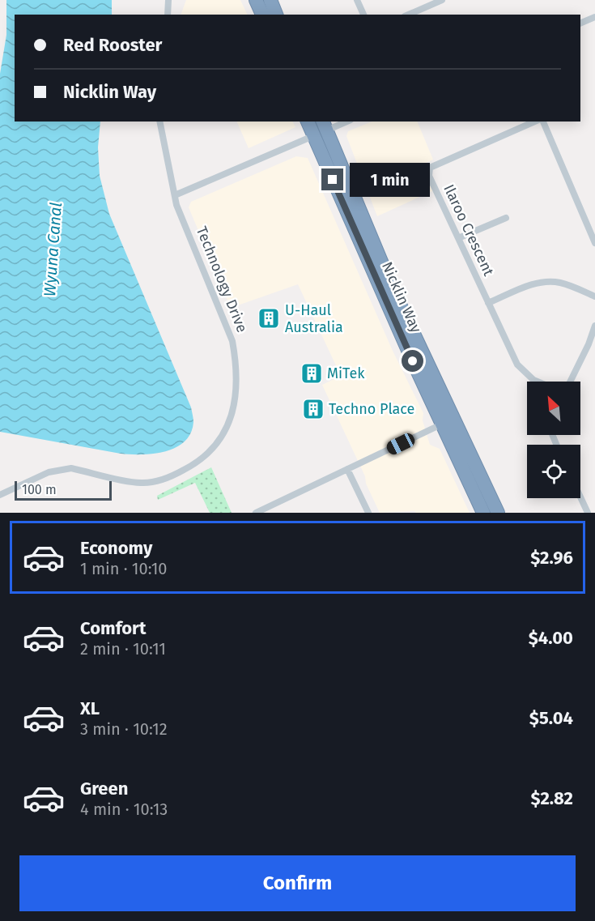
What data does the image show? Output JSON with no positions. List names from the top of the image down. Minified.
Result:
{"streets":{"highway":["Nicklin Way"],"street":["Ilaroo Crescent","Technology Drive"]},"water":["Wyuna Canal"],"places":{"building":["U-Haul Australia","MiTek","Techno Place"]},"scale_bar":"100 m","north":"top left","page":{"banner":["Red Rooster","Nicklin Way"],"bubble":"1 min","scale":"100 m","list":[{"name":"Economy","note":"1 min · 10:10","value":"$2.96"},{"name":"Comfort","note":"2 min · 10:11","value":"$4.00"},{"name":"XL","note":"3 min · 10:12","value":"$5.04"},{"name":"Green","note":"4 min · 10:13","value":"$2.82"}],"buttons":"Confirm"}}
